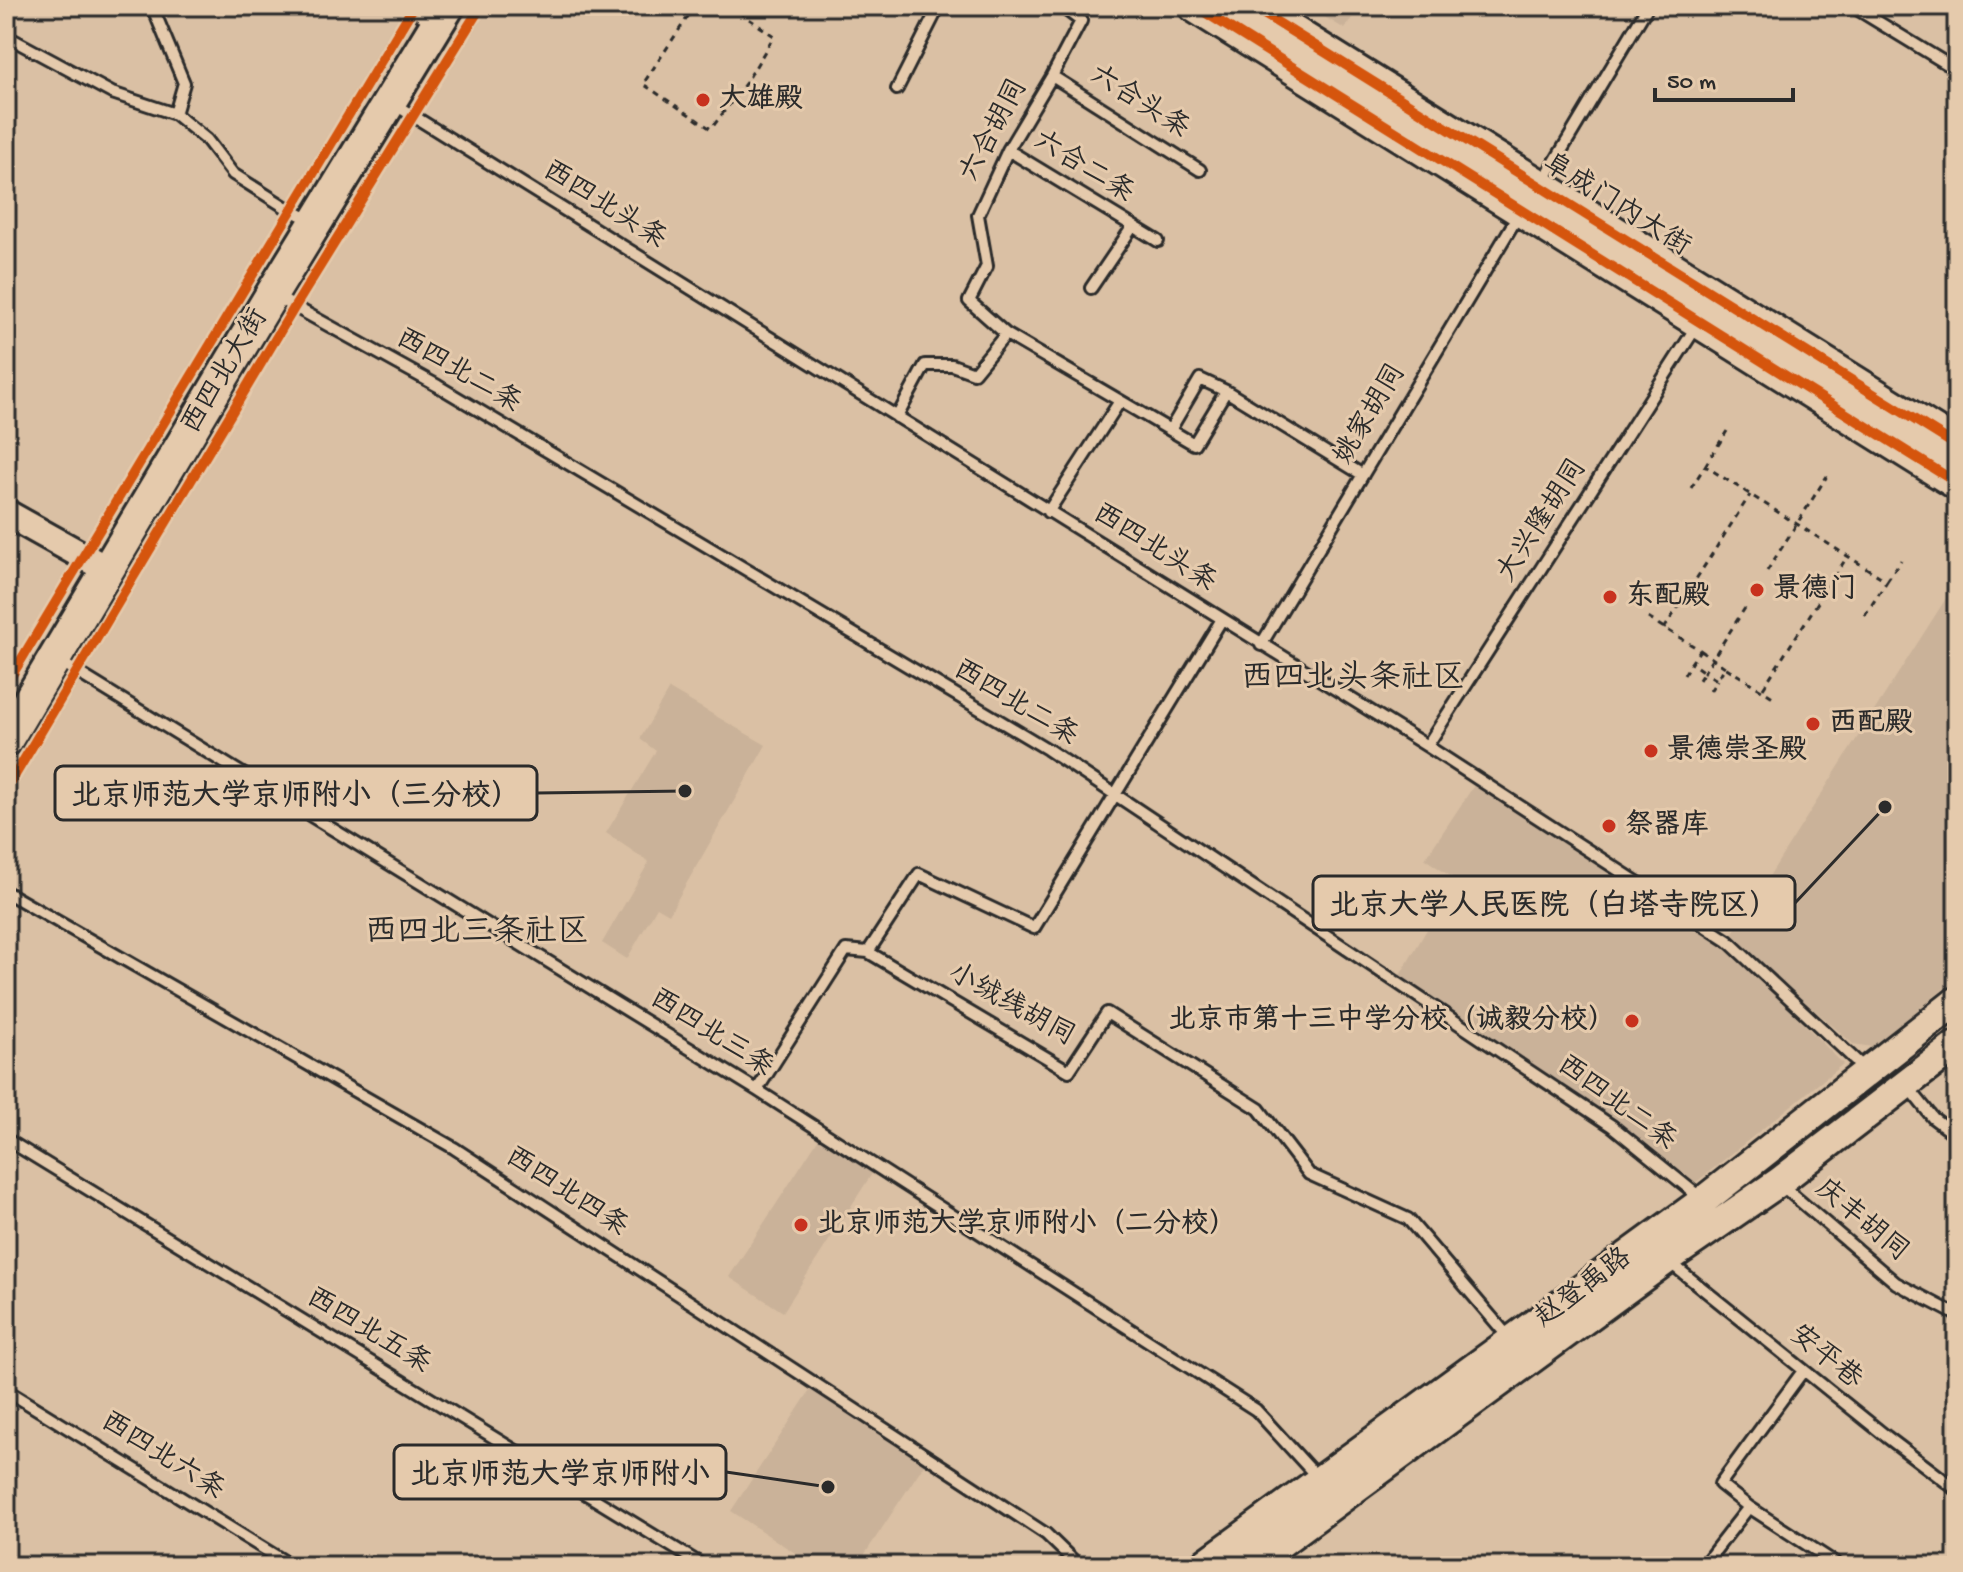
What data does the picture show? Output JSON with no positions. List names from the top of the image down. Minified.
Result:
{"streets":{"main road":["阜成门内大街","西四北大街","赵登禹路"],"lane":["六合头条","六合胡同","六合二条","西四北头条","西四北二条","姚家胡同","大兴隆胡同","小绒线胡同","西四北三条","西四北四条","庆丰胡同","西四北五条","安平巷","西四北六条"]},"crossings":[["六合头条","六合胡同"],["六合胡同","六合二条"],["西四北头条","西四北大街"],["西四北头条","姚家胡同"],["西四北头条","大兴隆胡同"],["西四北头条","赵登禹路"],["阜成门内大街","姚家胡同"],["阜成门内大街","大兴隆胡同"],["西四北大街","西四北二条"],["西四北大街","西四北三条"],["西四北二条","赵登禹路"],["小绒线胡同","赵登禹路"],["西四北三条","赵登禹路"],["庆丰胡同","赵登禹路"],["赵登禹路","安平巷"]],"districts":["西四北头条社区","西四北三条社区"],"places":["大雄殿","景德门","东配殿","西配殿","景德崇圣殿","北京师范大学京师附小（三分校）","北京大学人民医院（白塔寺院区）","祭器库","北京市第十三中学分校（诚毅分校）","北京师范大学京师附小（二分校）","北京师范大学京师附小"],"scale_bar":"50 m"}
